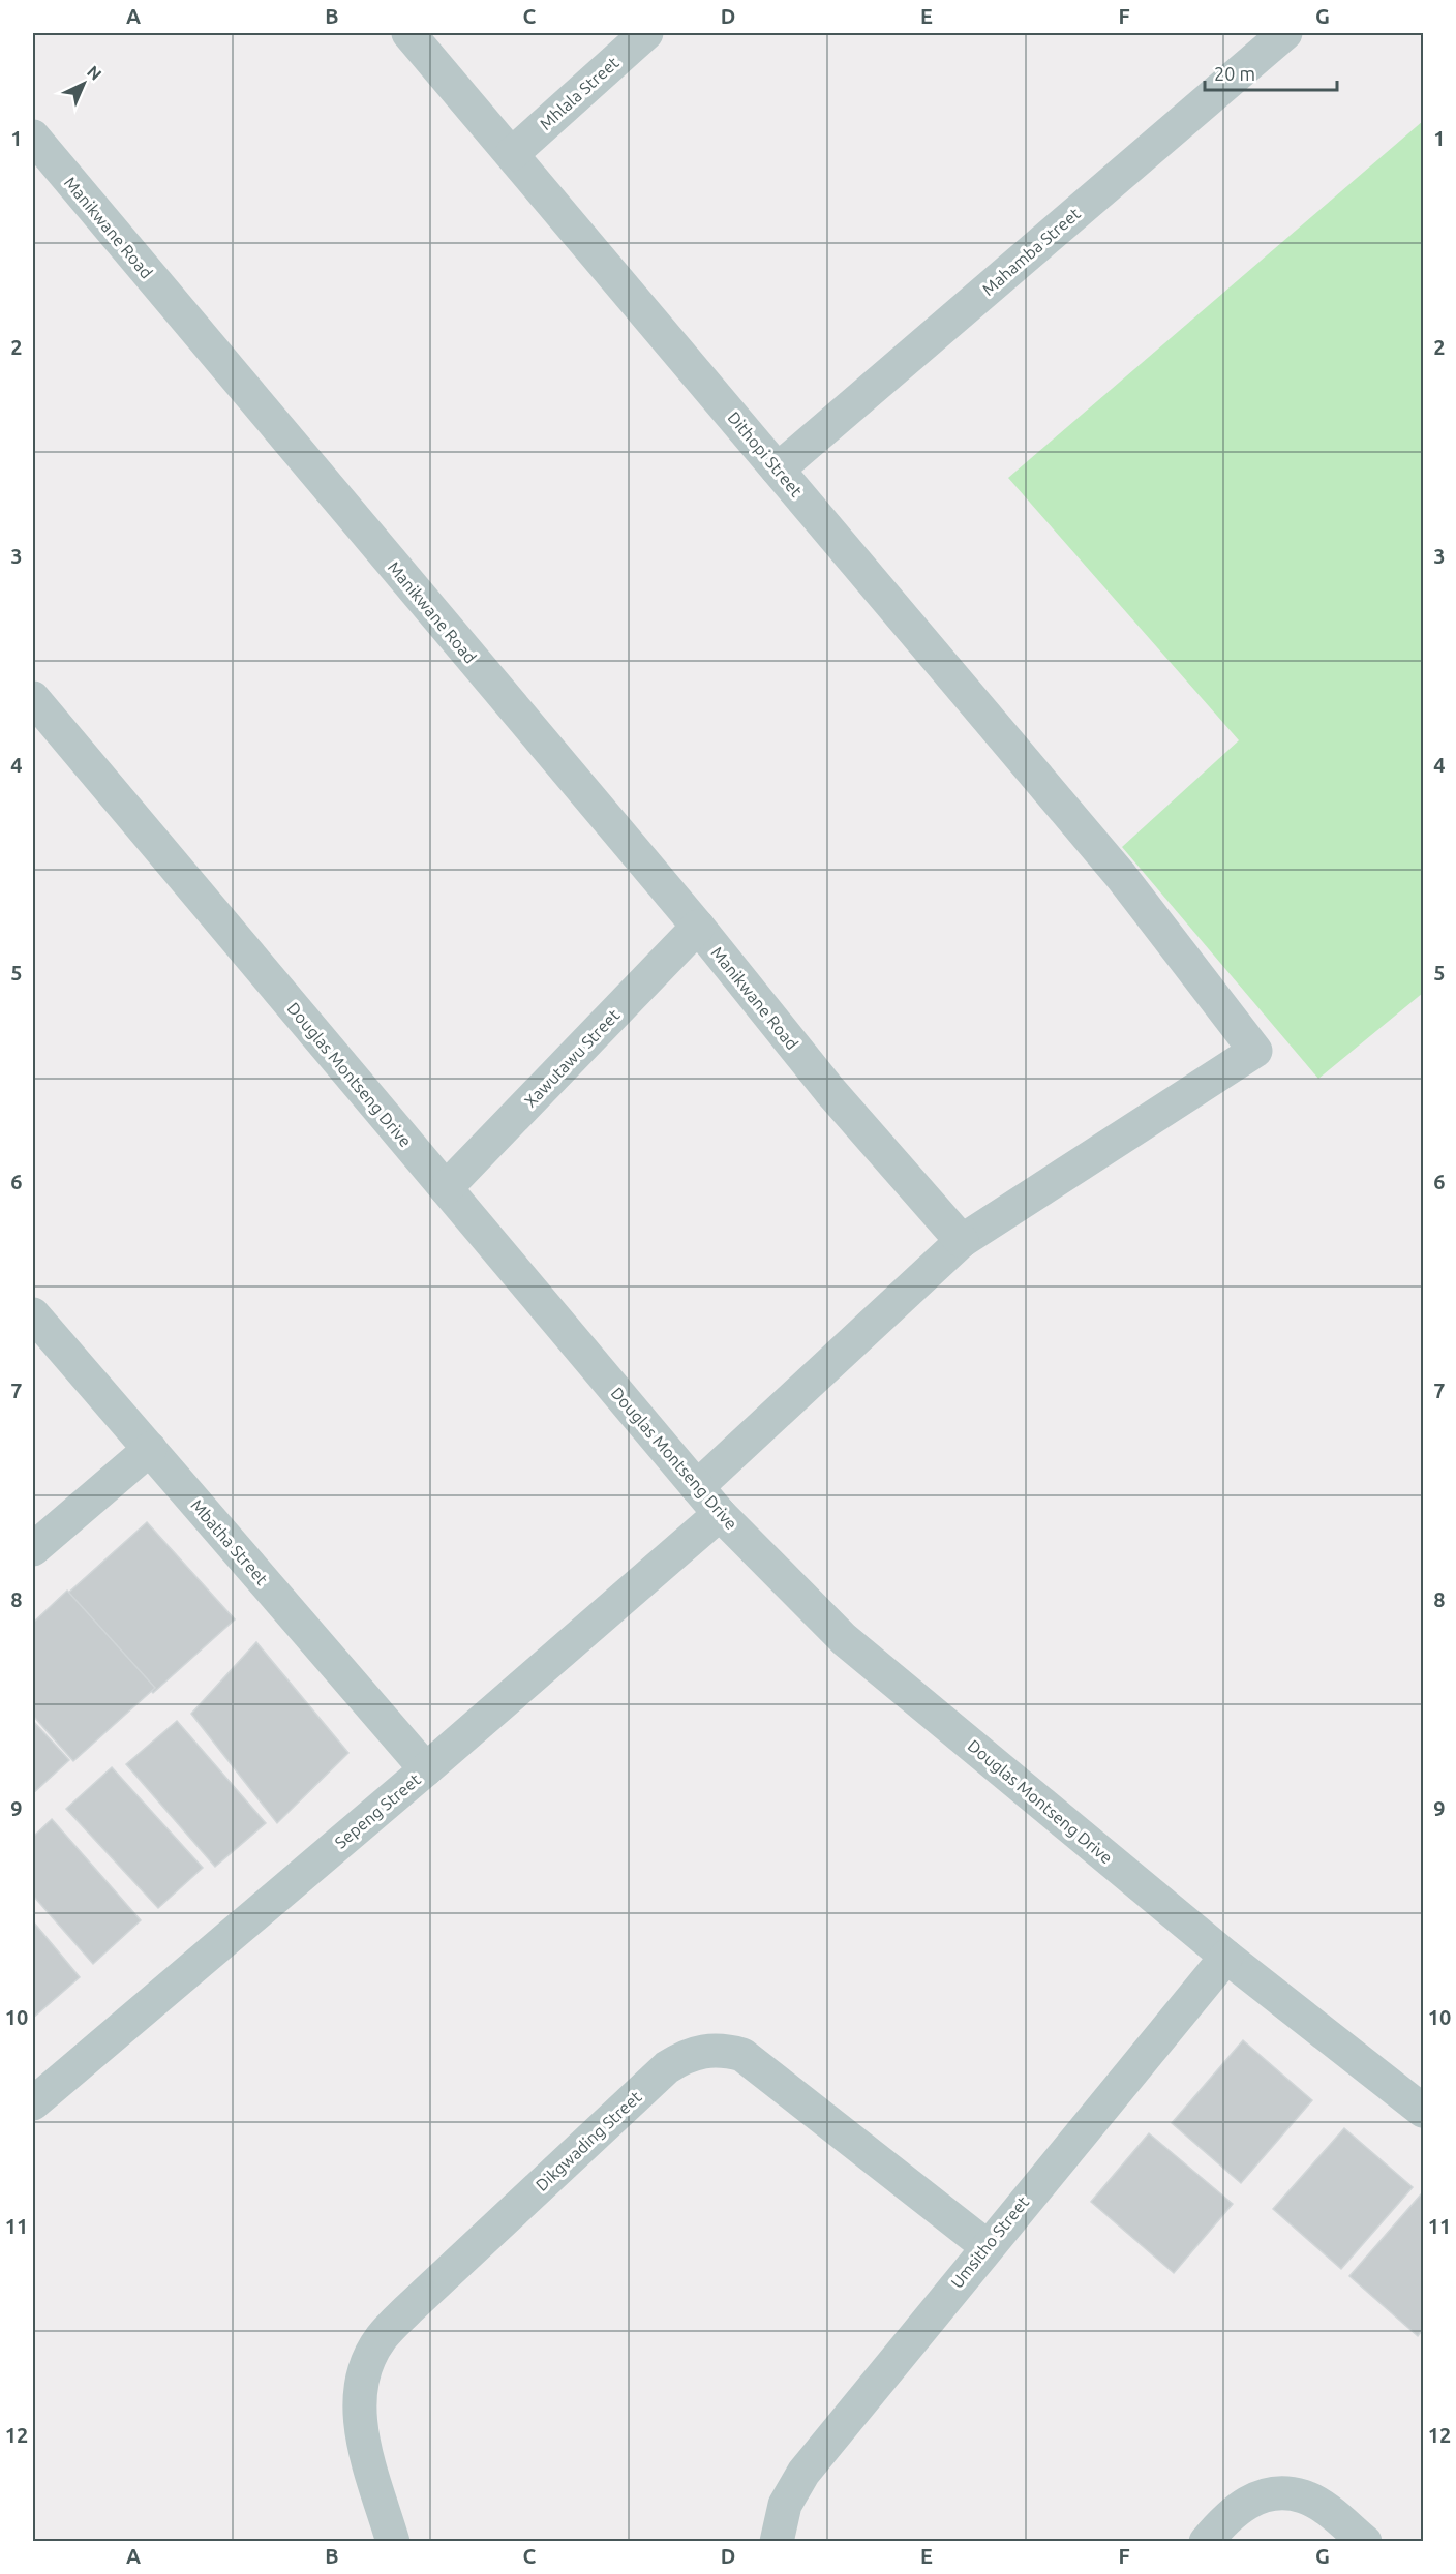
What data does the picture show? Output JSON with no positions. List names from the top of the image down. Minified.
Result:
{"streets":{"street":["Mhlala Street","Manikwane Road","Mahamba Street","Dithopi Street","Xawutawu Street","Douglas Montseng Drive","Mbatha Street","Sepeng Street","Dikgwading Street","Umsitho Street"]},"crossings":[["Mhlala Street","Dithopi Street"],["Manikwane Road","Dithopi Street"],["Manikwane Road","Xawutawu Street"],["Mahamba Street","Dithopi Street"],["Xawutawu Street","Douglas Montseng Drive"],["Douglas Montseng Drive","Sepeng Street"],["Douglas Montseng Drive","Umsitho Street"],["Mbatha Street","Sepeng Street"],["Dikgwading Street","Umsitho Street"]],"scale_bar":"20 m","north":"top right","grid":{"columns":["A","B","C","D","E","F","G"],"rows":["1","2","3","4","5","6","7","8","9","10","11","12"]}}
